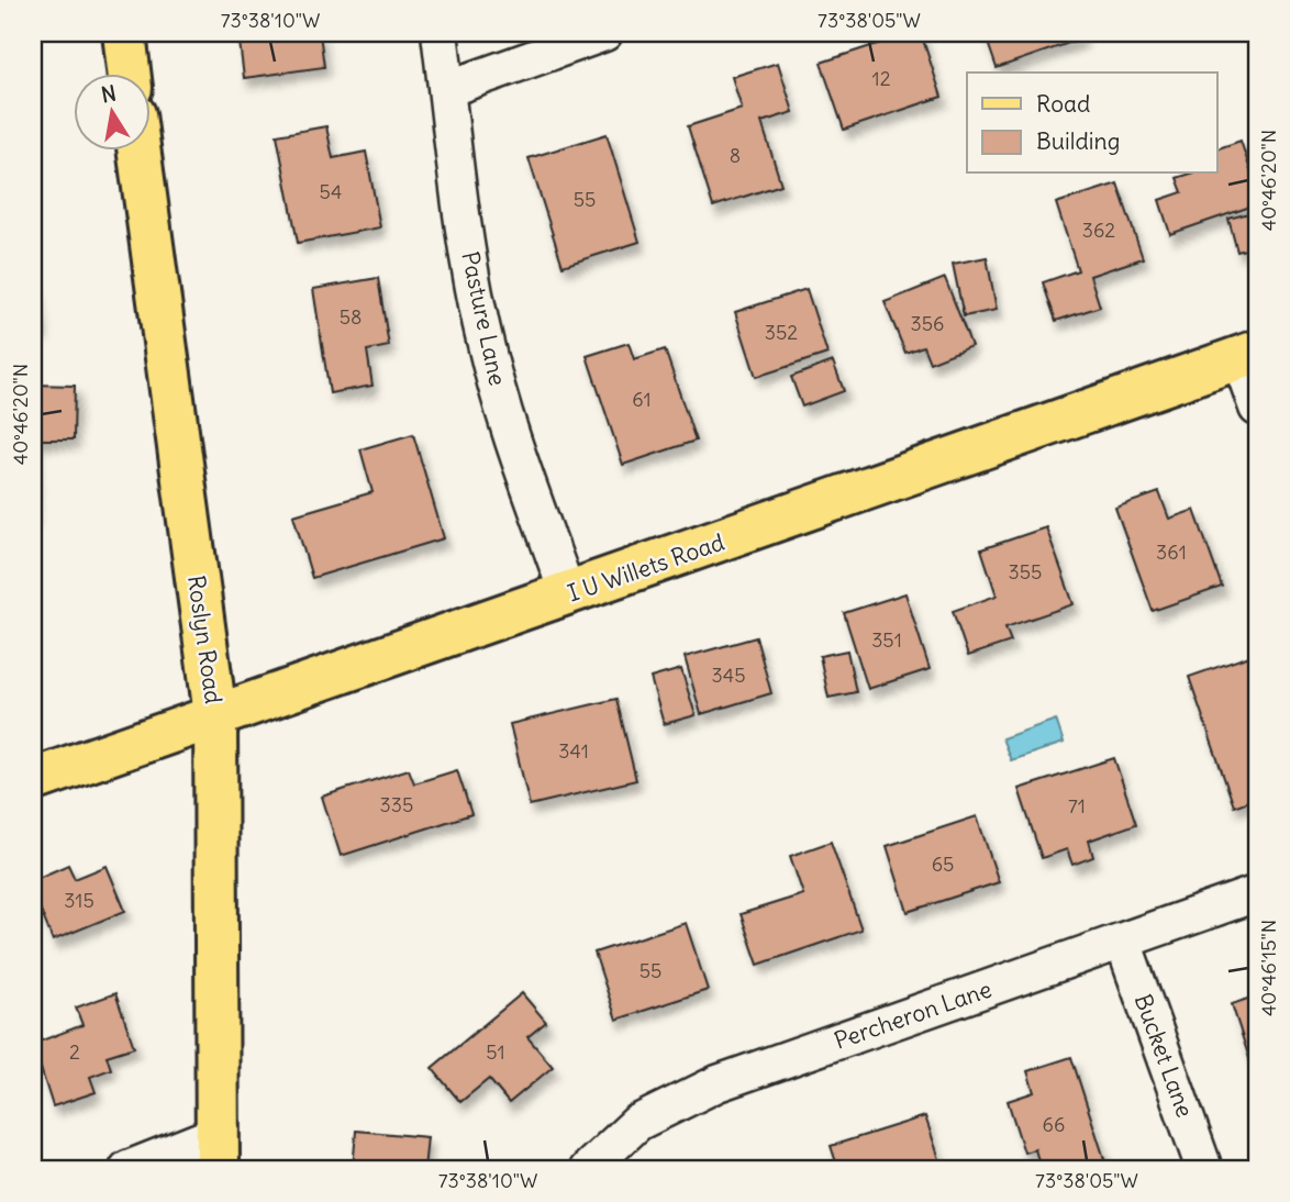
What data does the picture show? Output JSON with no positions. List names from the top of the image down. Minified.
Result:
{"streets":{"main road":["I U Willets Road","Roslyn Road"],"street":["Pasture Lane","Percheron Lane","Bucket Lane"]},"crossings":[["Pasture Lane","I U Willets Road"],["I U Willets Road","Roslyn Road"],["Percheron Lane","Bucket Lane"]],"house_numbers":["12","8","54","55","362","58","356","352","61","361","355","351","345","341","335","71","65","315","55","2","51","66"],"legend":["Road","Building"],"north":"top","coordinates":["73°38'10\"W","73°38'05\"W","40°46'20\"N","40°46'15\"N"]}
